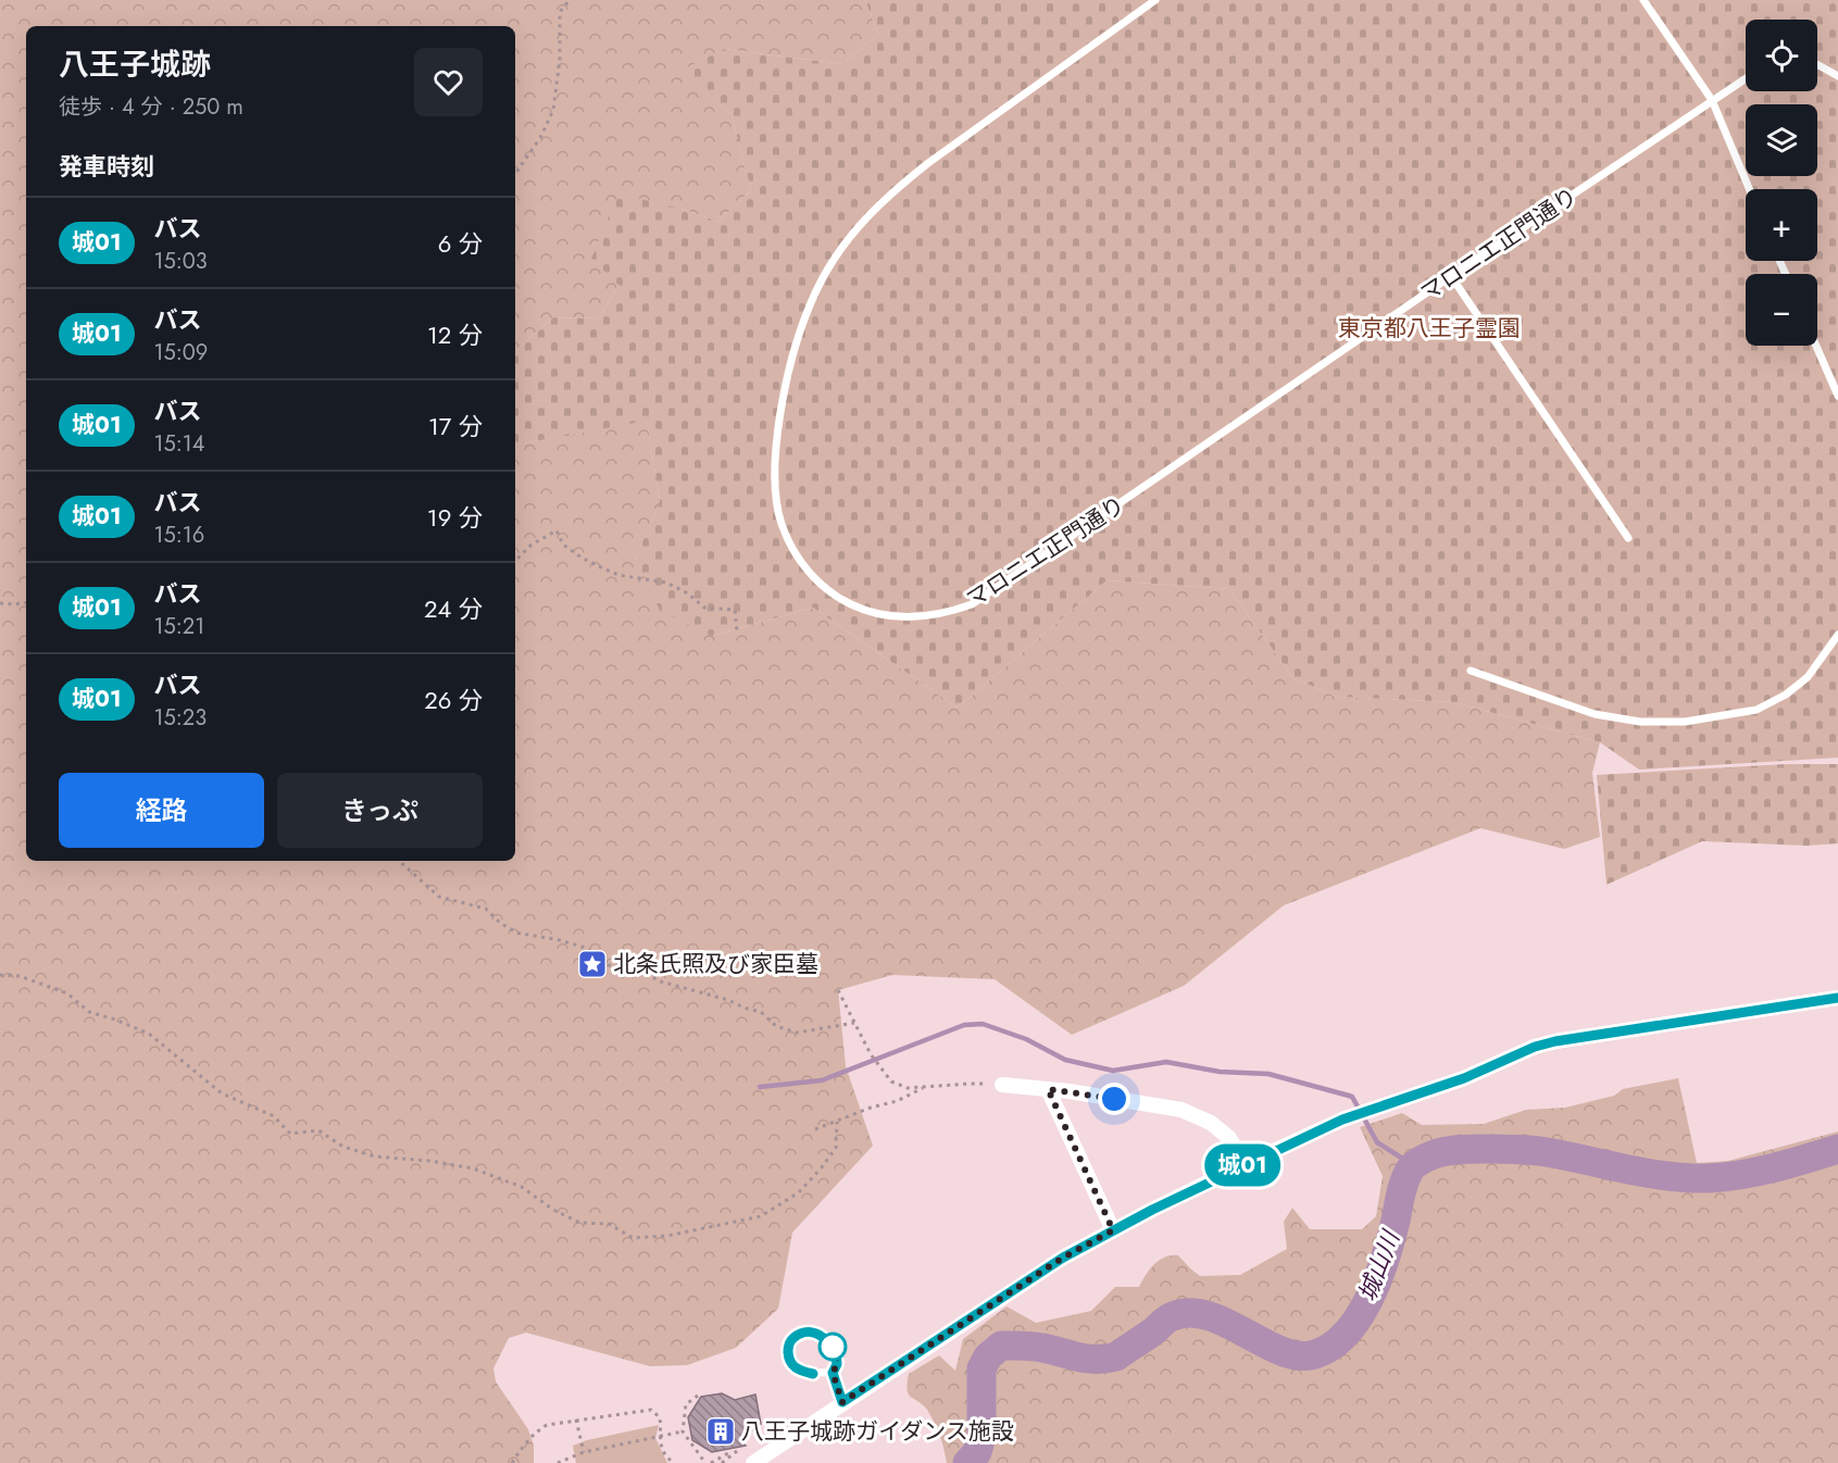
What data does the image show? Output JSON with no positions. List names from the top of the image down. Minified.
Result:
{"streets":{"lane":["マロニエ正門通り"]},"water":["城山川"],"parks":["東京都八王子霊園"],"places":{"place":["北条氏照及び家臣墓"],"building":["八王子城跡ガイダンス施設"]},"lines":["bus line 城01"],"page":{"on_map":"城01","map_buttons":["+","−"],"heading":[["八王子城跡","徒歩 · 4 分 · 250 m"],"発車時刻"],"list":[{"mark":"城01","name":"バス","note":"15:03","value":"6 分"},{"mark":"城01","name":"バス","note":"15:09","value":"12 分"},{"mark":"城01","name":"バス","note":"15:14","value":"17 分"},{"mark":"城01","name":"バス","note":"15:16","value":"19 分"},{"mark":"城01","name":"バス","note":"15:21","value":"24 分"},{"mark":"城01","name":"バス","note":"15:23","value":"26 分"}],"buttons":["経路","きっぷ"]}}
